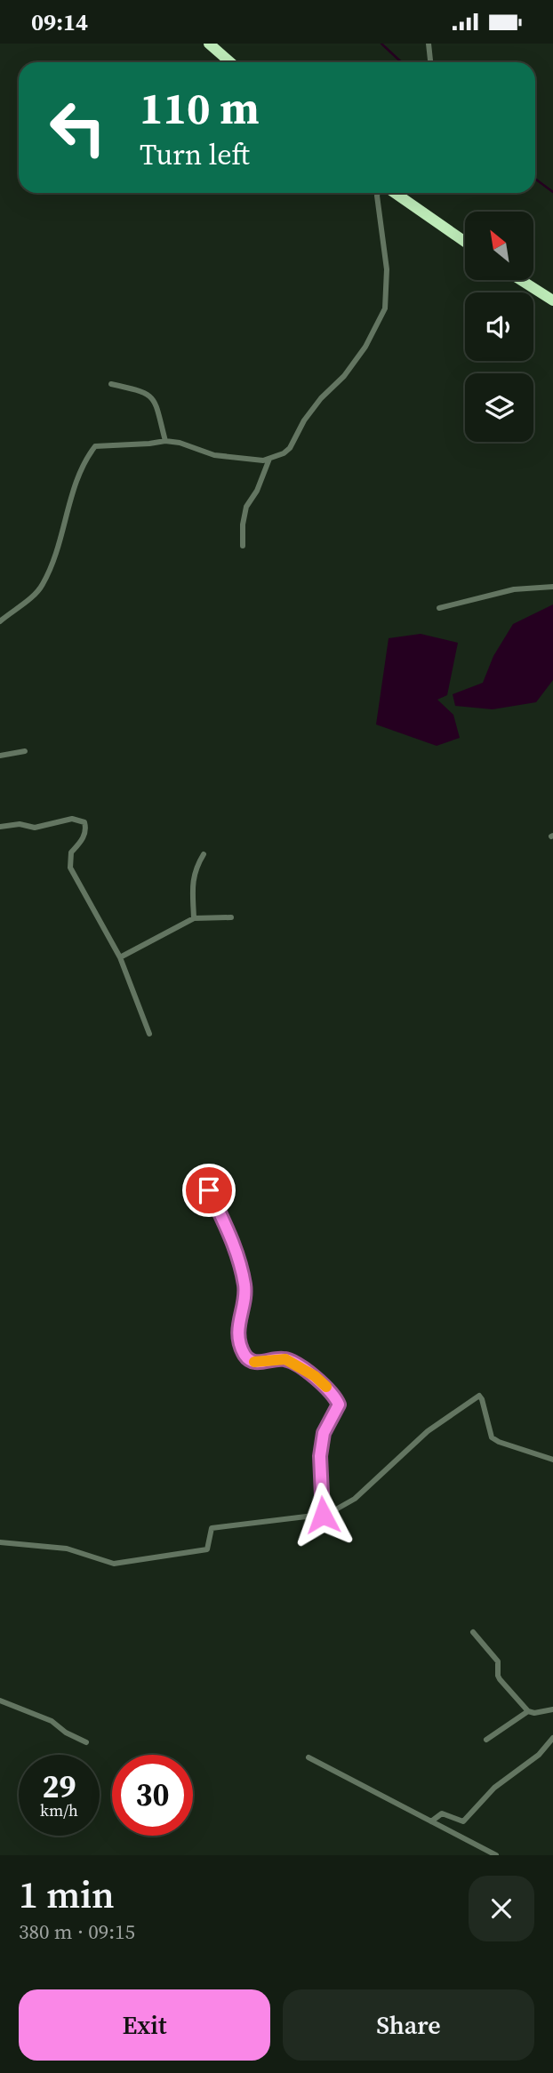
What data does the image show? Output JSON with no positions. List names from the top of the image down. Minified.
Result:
{"north":"top left","page":{"status":"09:14","turn":["110 m","Turn left"],"speed":"29 km/h","limit":"30","heading":["1 min","380 m · 09:15"],"buttons":["Exit","Share"]}}
